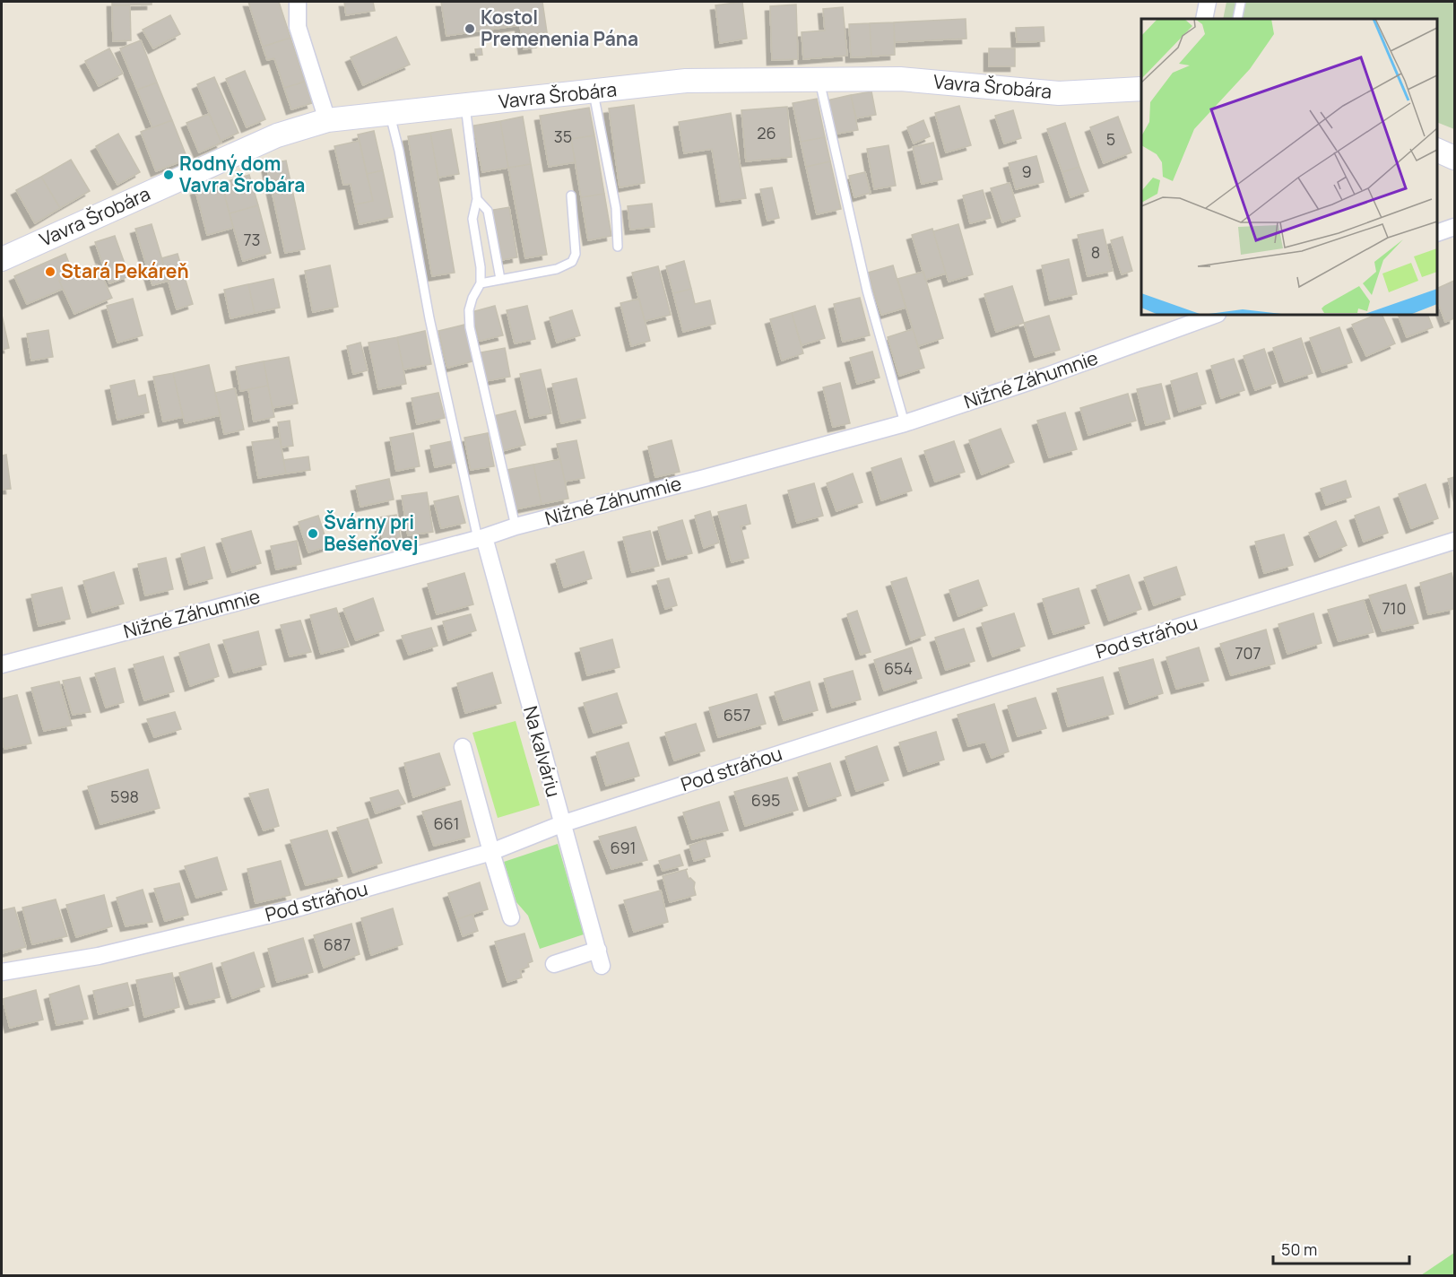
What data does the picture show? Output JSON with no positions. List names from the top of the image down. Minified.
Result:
{"streets":{"street":["Vavra Šrobára","Nižné Záhumnie","Pod stráňou","Na kalváriu"]},"crossings":[["Nižné Záhumnie","Na kalváriu"],["Pod stráňou","Na kalváriu"]],"places":["Kostol Premenenia Pána","Rodný dom Vavra Šrobára","Stará Pekáreň","Švárny pri Bešeňovej"],"house_numbers":["26","35","5","9","73","8","710","707","654","657","598","695","661","691","687"],"scale_bar":"50 m"}
